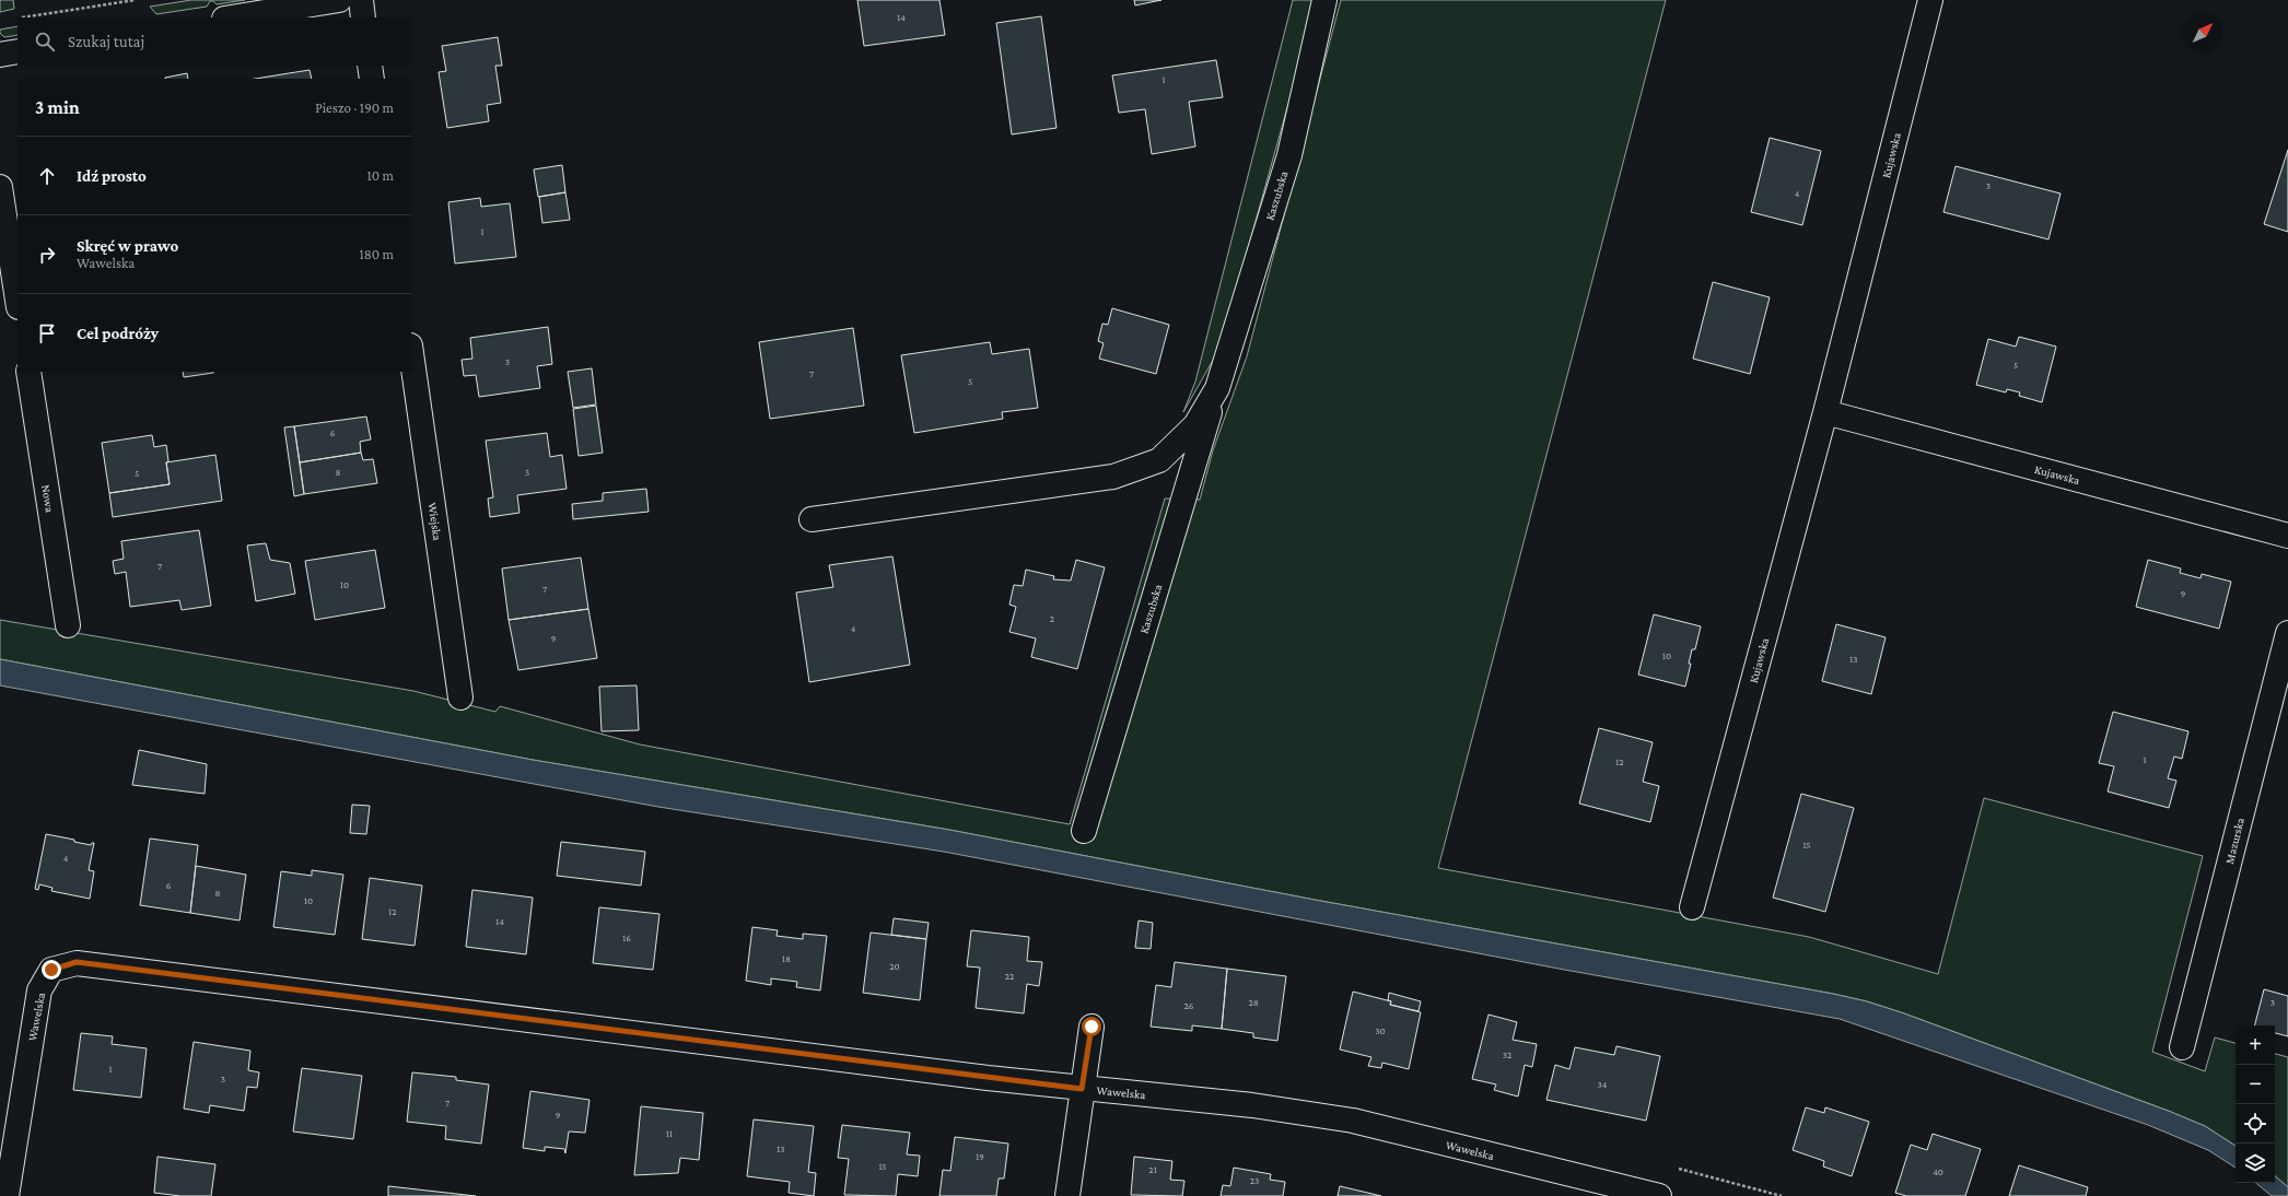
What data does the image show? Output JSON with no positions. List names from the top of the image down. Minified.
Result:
{"streets":{"street":["Kujawska","Kaszubska","Nowa","Wiejska","Mazurska","Wawelska"]},"house_numbers":["14","1","3","4","1","3","5","7","5","6","8","5","5","7","10","7","9","2","4","9","10","13","1","12","15","4","6","8","10","12","14","16","18","20","22","28","3","26","30","32","1","3","34","7","9","11","13","19","15","21","40","23"],"north":"top right","page":{"search":"Szukaj tutaj","heading":["3 min","Pieszo · 190 m"],"list":[["Idź prosto","10 m"],["Skręć w prawo","Wawelska","180 m"],"Cel podróży"],"map_buttons":["+","−"]}}
